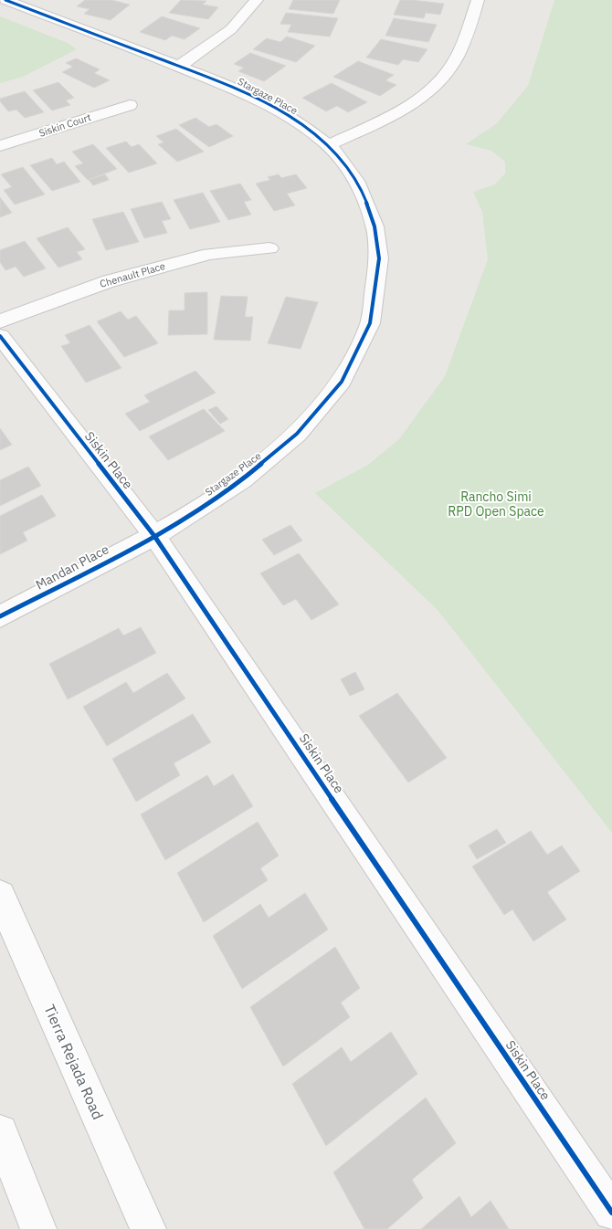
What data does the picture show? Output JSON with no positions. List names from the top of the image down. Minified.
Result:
{"streets":{"street":["Stargaze Place","Siskin Court","Chenault Place","Siskin Place","Mandan Place","Tierra Rejada Road"]},"crossings":[["Stargaze Place","Siskin Place"],["Stargaze Place","Mandan Place"],["Siskin Place","Mandan Place"]],"parks":["Rancho Simi RPD Open Space"]}
